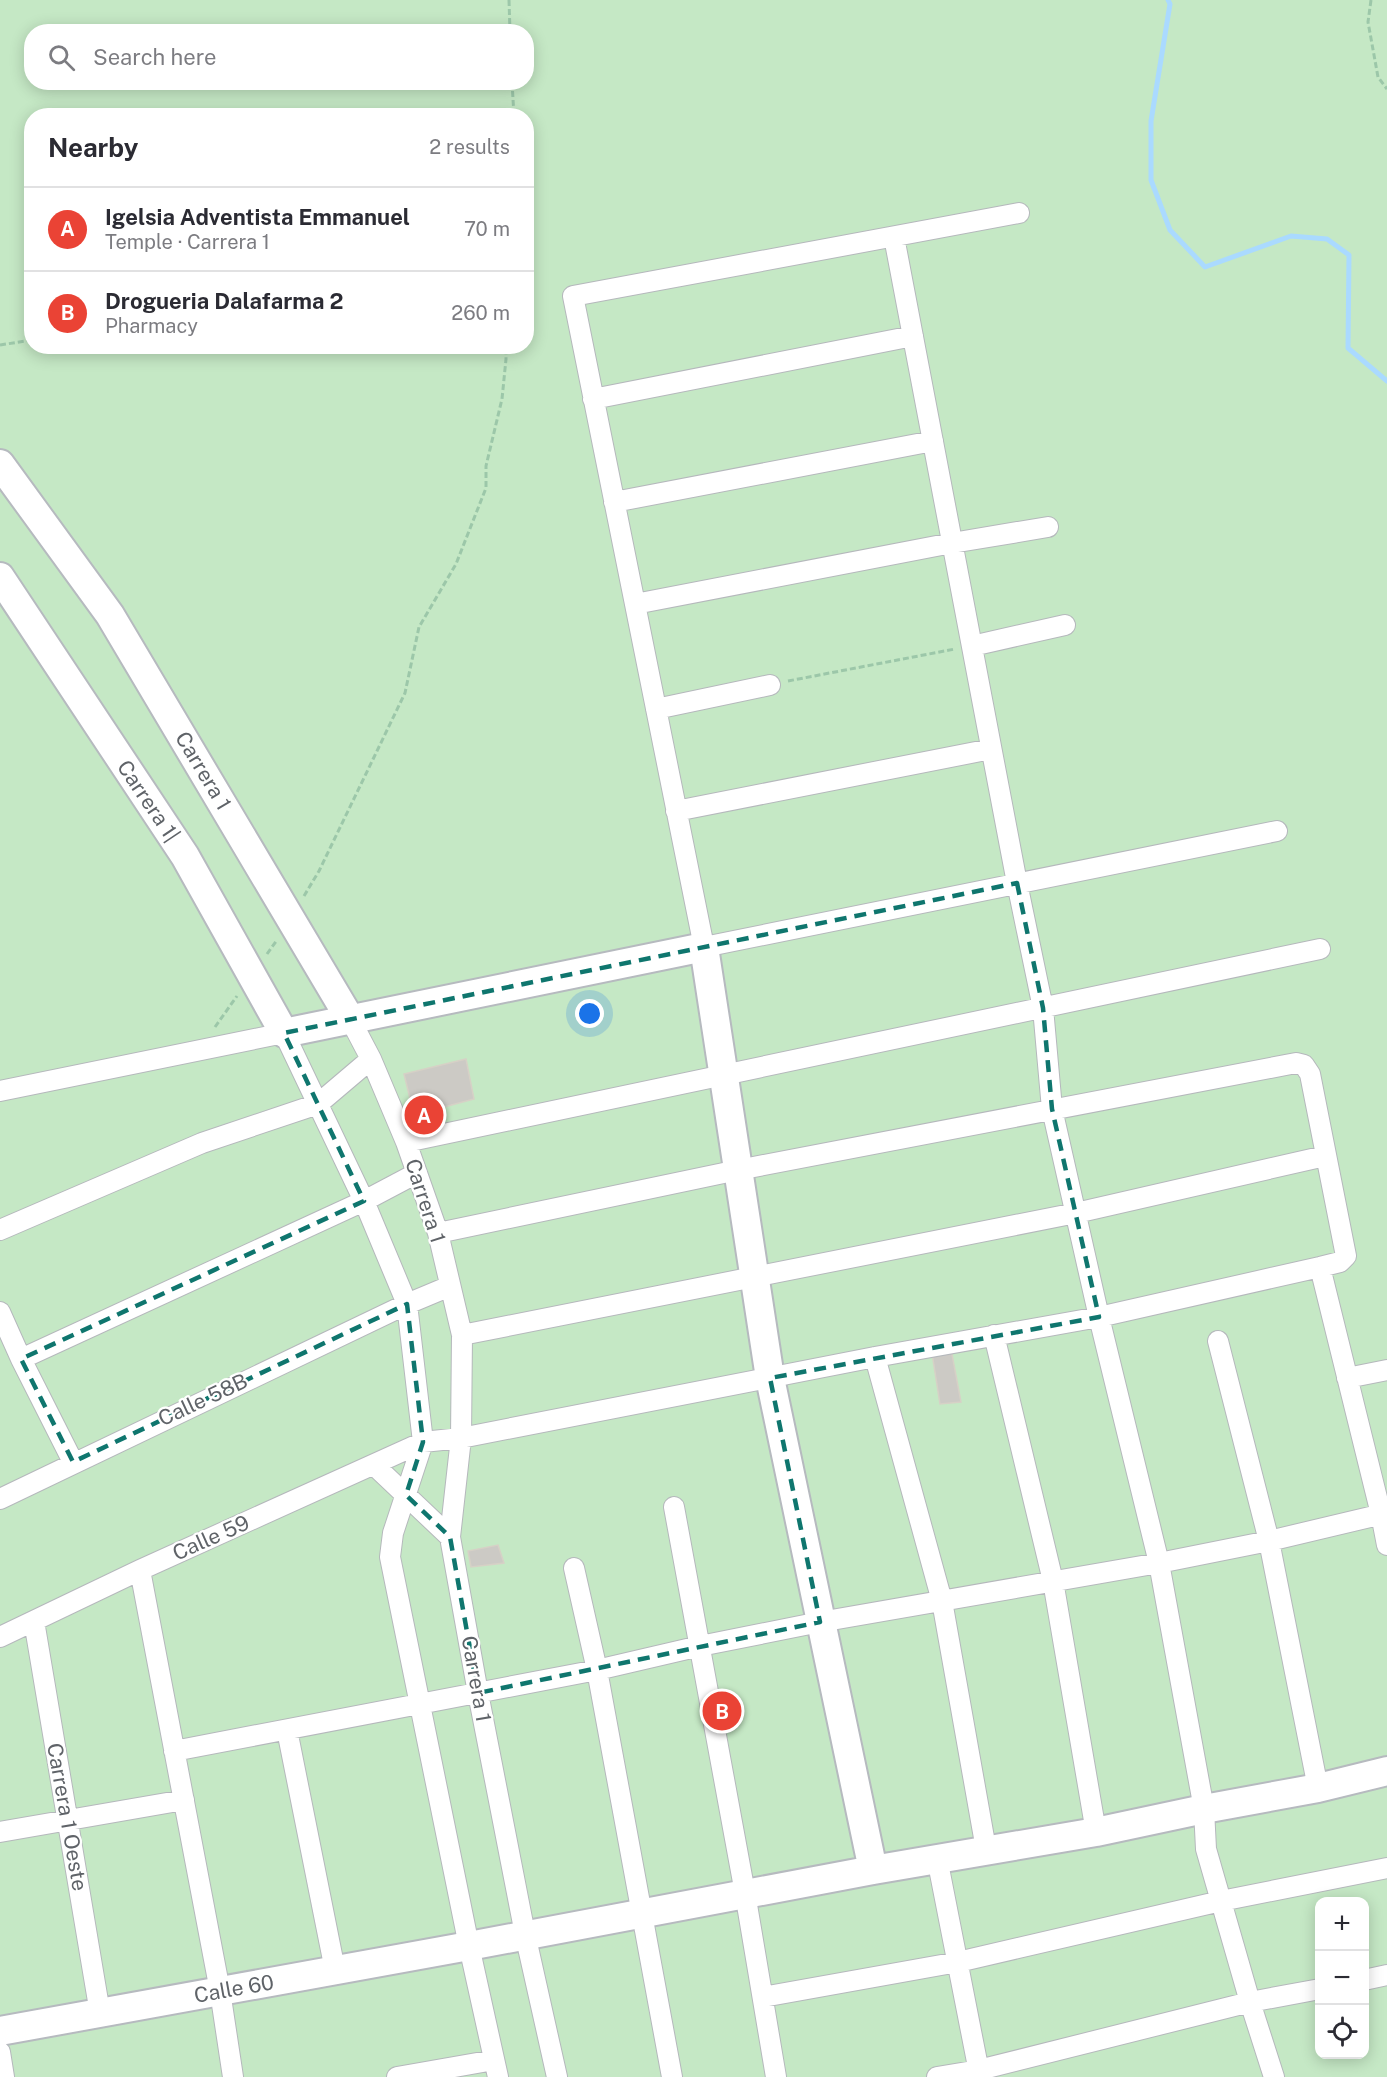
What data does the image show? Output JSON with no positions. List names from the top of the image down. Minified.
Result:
{"streets":{"street":["Carrera 1","Carrera 1|","Calle 58B","Calle 59","Carrera 1 Oeste","Calle 60"]},"crossings":[["Carrera 1","Calle 58B"],["Carrera 1","Calle 59"],["Carrera 1","Calle 60"],["Calle 59","Carrera 1 Oeste"],["Carrera 1 Oeste","Calle 60"]],"page":{"search":"Search here","heading":["Nearby","2 results"],"list":[{"mark":"A","name":"Igelsia Adventista Emmanuel","note":"Temple · Carrera 1","value":"70 m"},{"mark":"B","name":"Drogueria Dalafarma 2","note":"Pharmacy","value":"260 m"}],"pins":["A","B"],"map_buttons":["+","−"]}}
